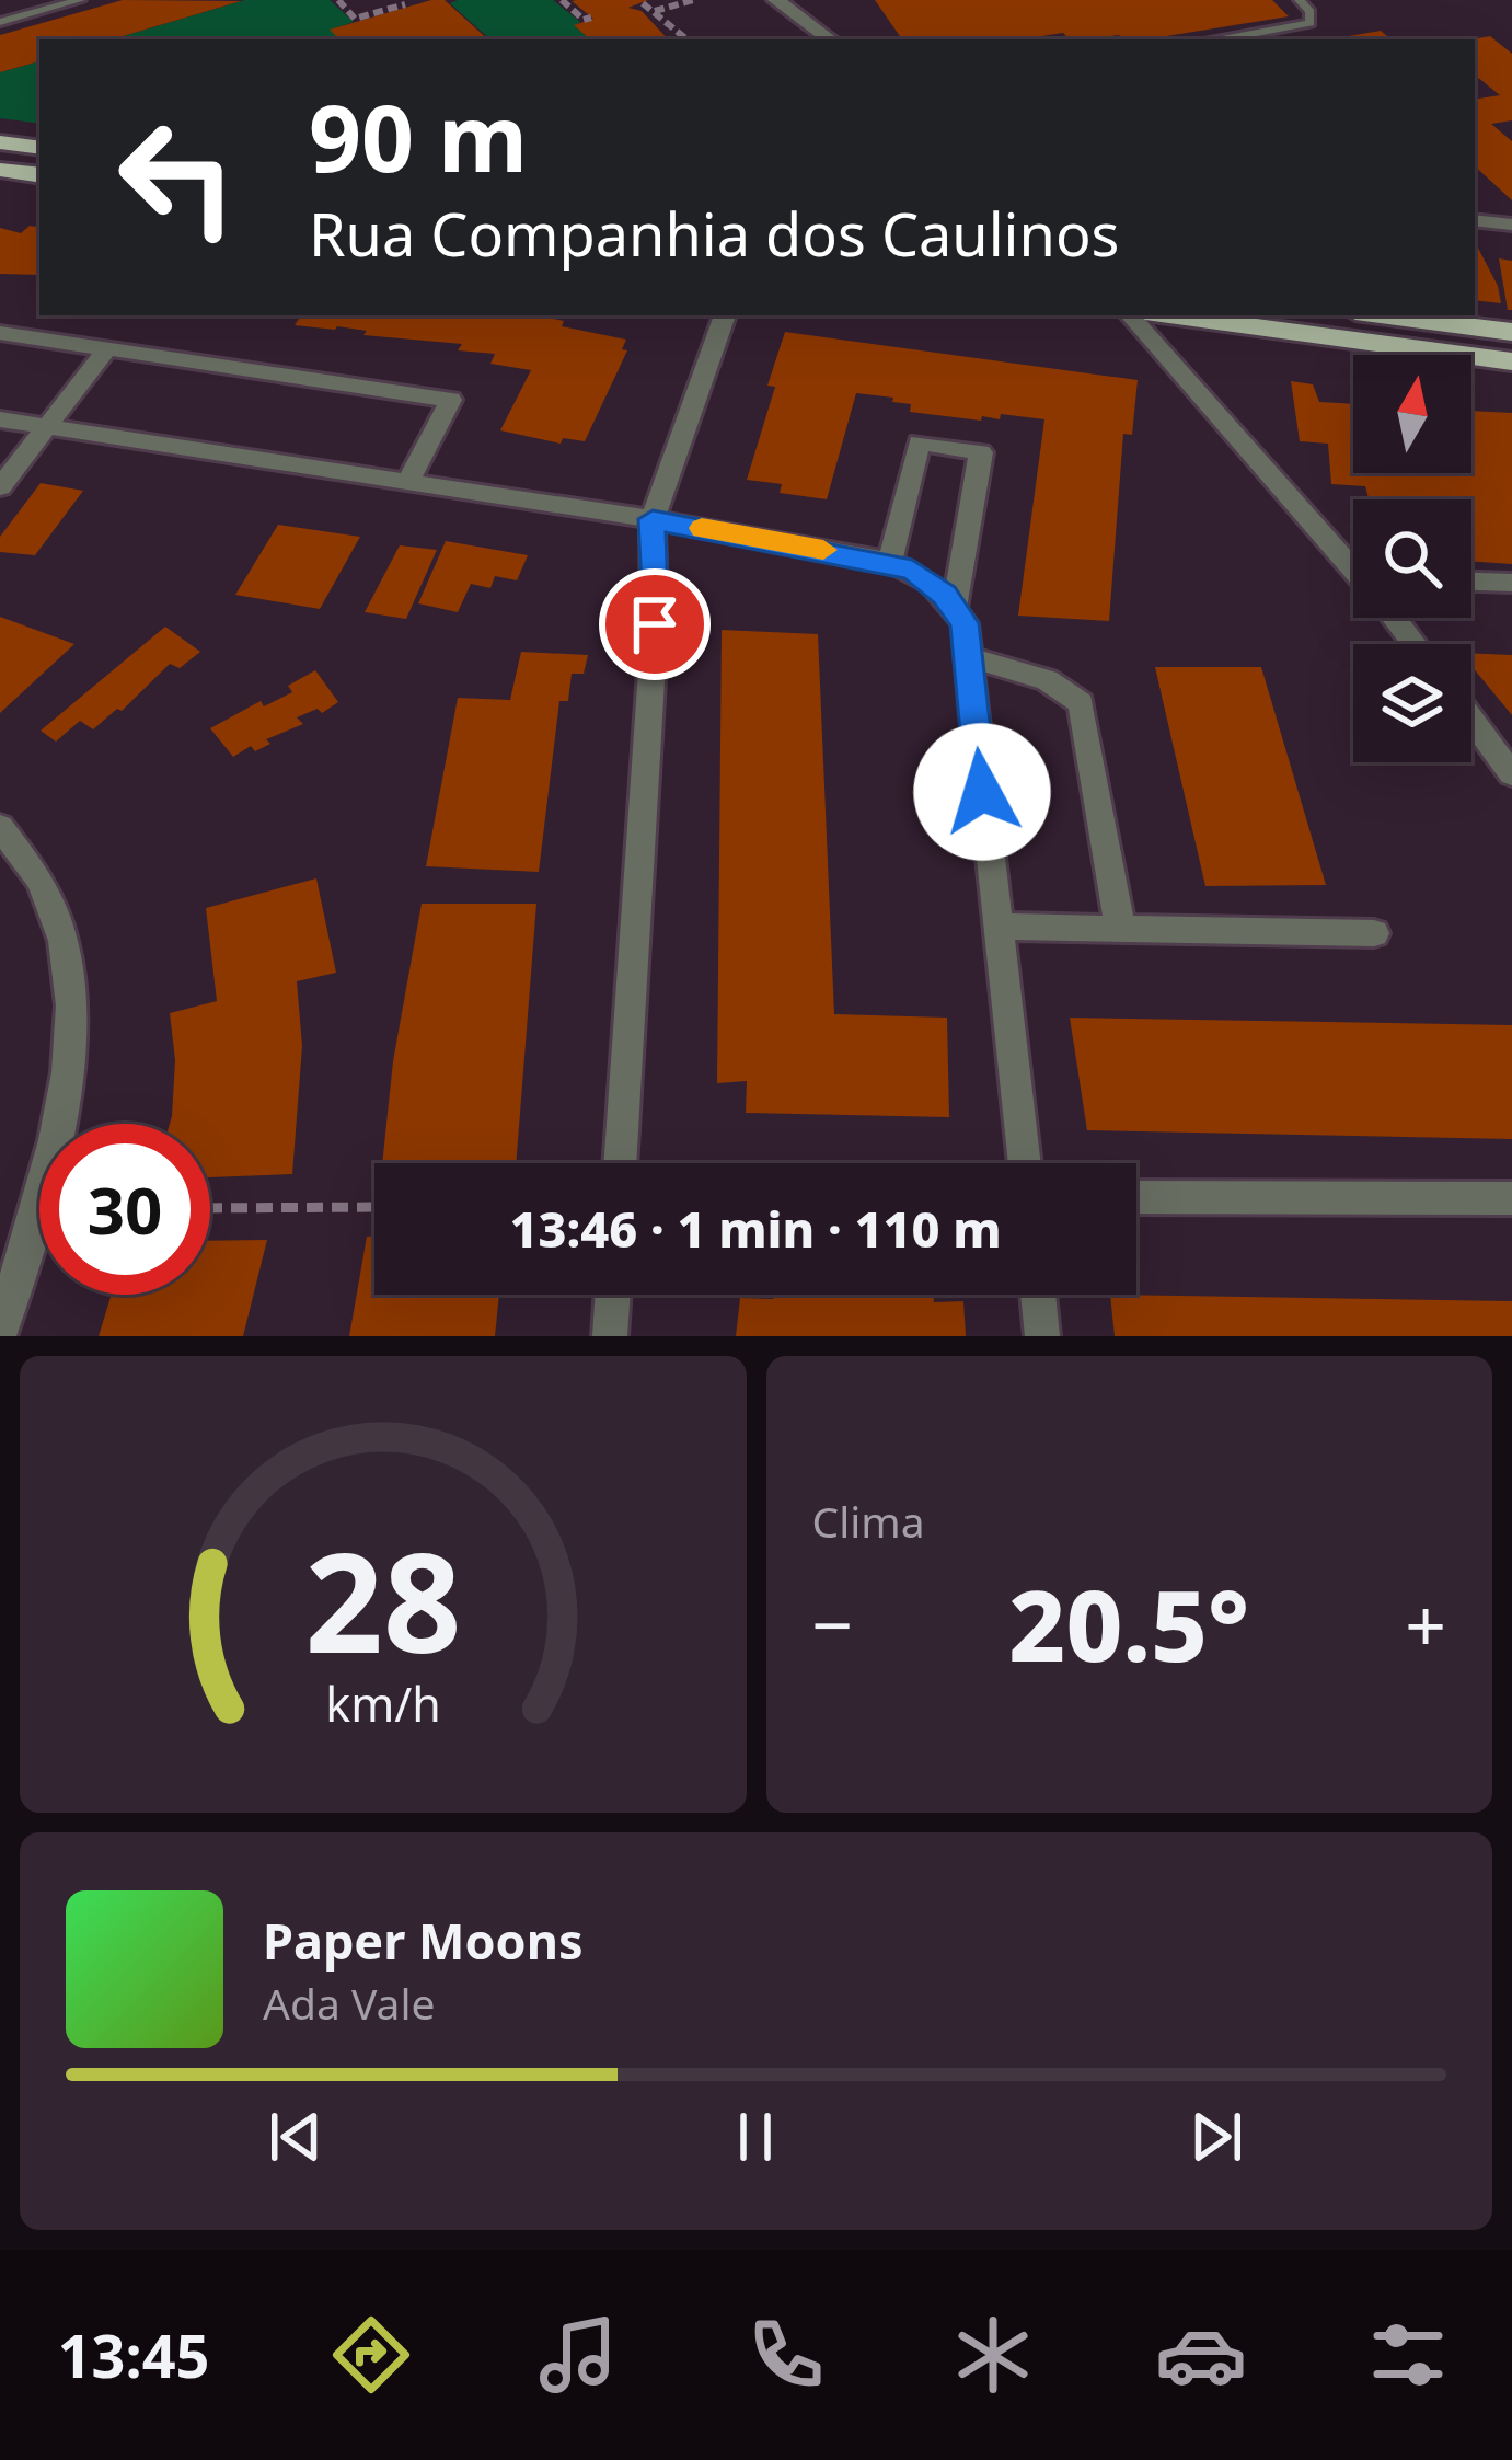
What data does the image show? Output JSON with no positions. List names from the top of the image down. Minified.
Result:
{"north":"top","page":{"turn":["90 m","Rua Companhia dos Caulinos"],"limit":"30","trip":"13:46 · 1 min · 110 m","tile":"Clima","heat":["−","20.5°","+"],"song":["Paper Moons","Ada Vale"],"tabs":"13:45","gauge":["28","km/h"]}}
